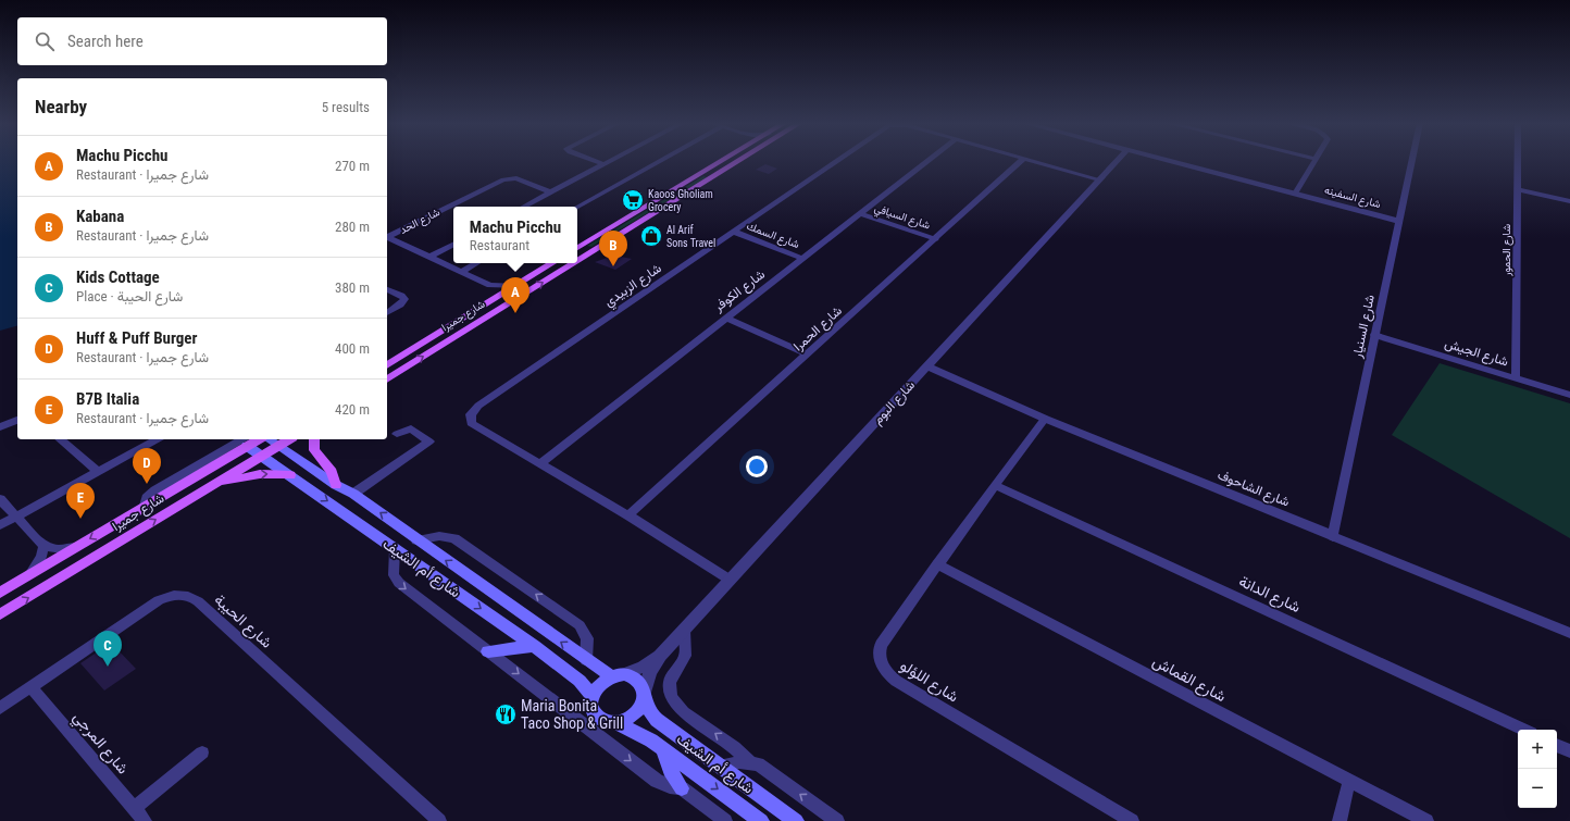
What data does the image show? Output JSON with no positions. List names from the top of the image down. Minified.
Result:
{"streets":{"main road":["شارع جميرا","شارع أم الشيف"],"street":["شارع السفينه","شارع السيافي","شارع الحد","شارع السمك","شارع الحمور","شارع الزبيدي","شارع الكوفر","شارع السنيار","شارع الحمرا","شارع الجيش","شارع البوم","شارع الشاحوف","شارع الدانة","شارع الحيبة","شارع القماش","شارع اللؤلو","شارع المرجي"]},"crossings":[["شارع السفينه","شارع السنيار"],["شارع السيافي","شارع الكوفر"],["شارع السيافي","شارع الحمرا"],["شارع السمك","شارع الزبيدي"],["شارع السمك","شارع الكوفر"],["شارع الحمور","شارع الجيش"],["شارع الزبيدي","شارع الكوفر"],["شارع الزبيدي","شارع الحمرا"],["شارع الزبيدي","شارع البوم"],["شارع جميرا","شارع أم الشيف"],["شارع السنيار","شارع الجيش"],["شارع السنيار","شارع الشاحوف"],["شارع البوم","شارع الشاحوف"],["شارع البوم","شارع أم الشيف"],["شارع الشاحوف","شارع اللؤلو"],["شارع الدانة","شارع اللؤلو"],["شارع الحيبة","شارع المرجي"],["شارع القماش","شارع اللؤلو"]],"places":{"supermarket":["Kaoos Gholiam Grocery"],"shop":["Al Arif Sons Travel"],"restaurant":["Maria Bonita Taco Shop & Grill"]},"page":{"search":"Search here","heading":["Nearby","5 results"],"list":[{"mark":"A","name":"Machu Picchu","note":"Restaurant · شارع جميرا","value":"270 m"},{"mark":"B","name":"Kabana","note":"Restaurant · شارع جميرا","value":"280 m"},{"mark":"C","name":"Kids Cottage","note":"Place · شارع الحيبة","value":"380 m"},{"mark":"D","name":"Huff & Puff Burger","note":"Restaurant · شارع جميرا","value":"400 m"},{"mark":"E","name":"B7B Italia","note":"Restaurant · شارع جميرا","value":"420 m"}],"popup":["Machu Picchu","Restaurant"],"pins":["B","A","D","E","C"],"map_buttons":["+","−"]}}
